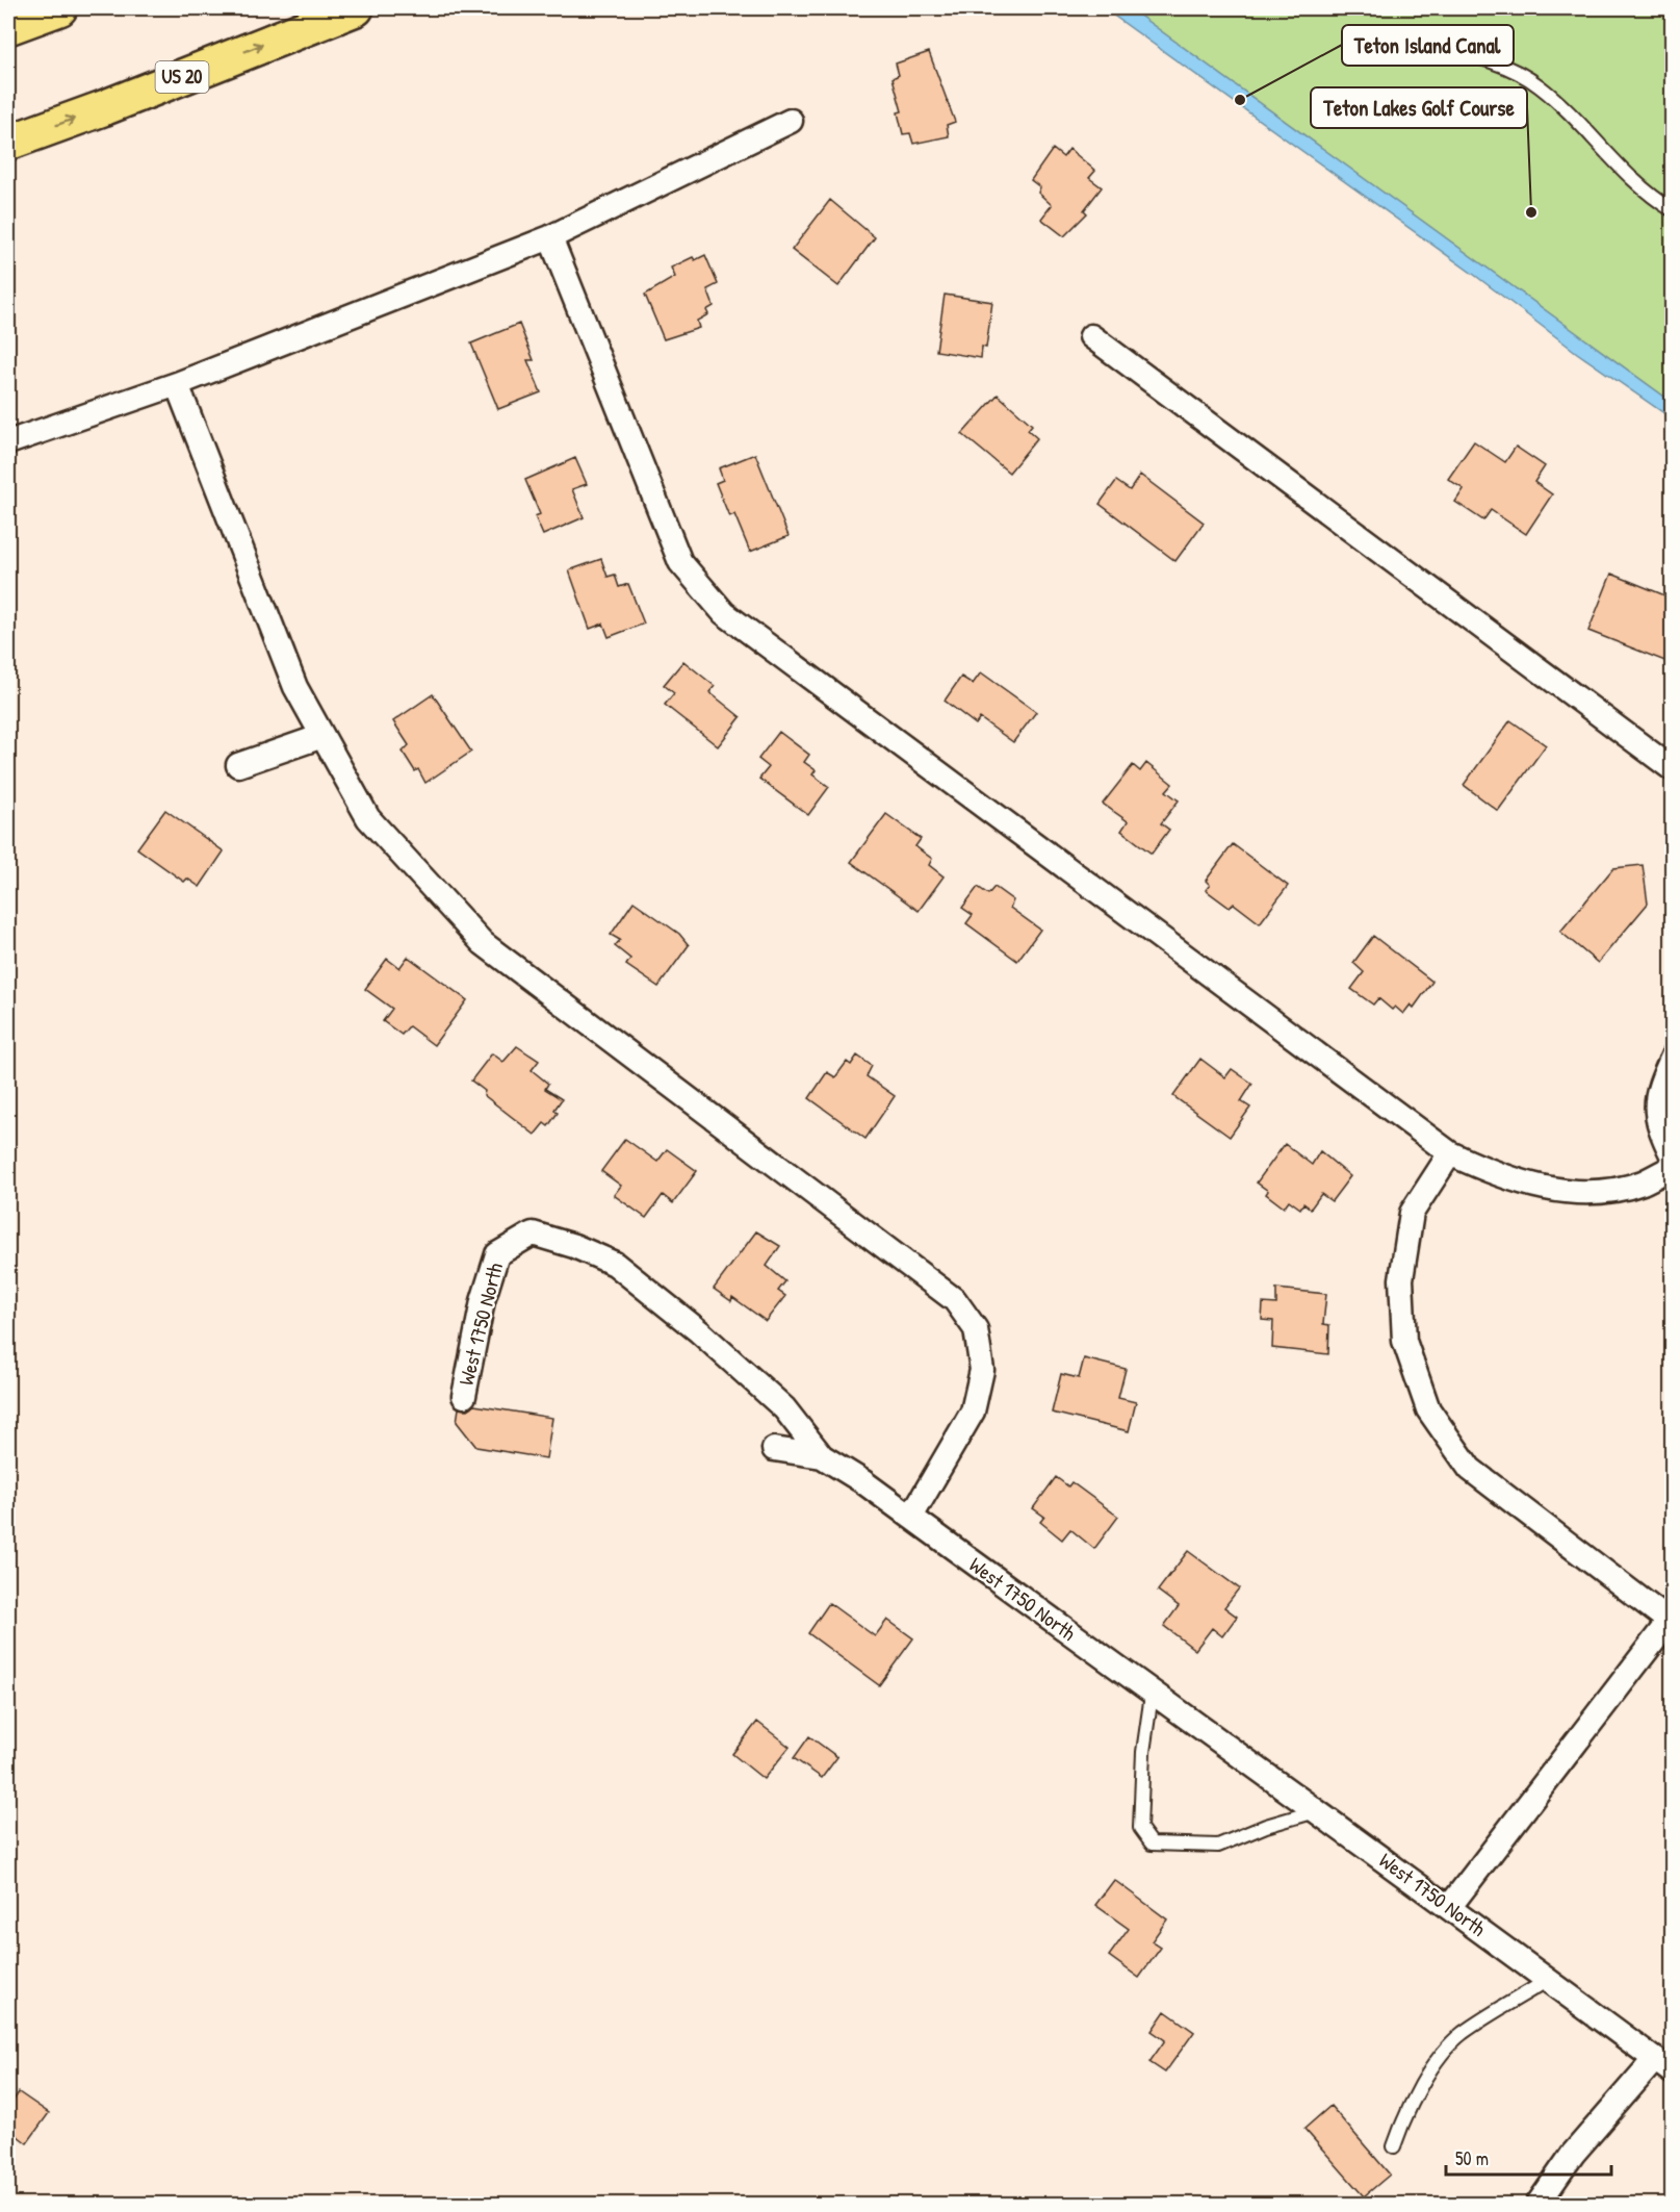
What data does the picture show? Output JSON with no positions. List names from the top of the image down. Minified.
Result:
{"streets":{"highway":["US 20"],"street":["West 1750 North"]},"places":["Teton Island Canal","Teton Lakes Golf Course"],"scale_bar":"50 m"}
